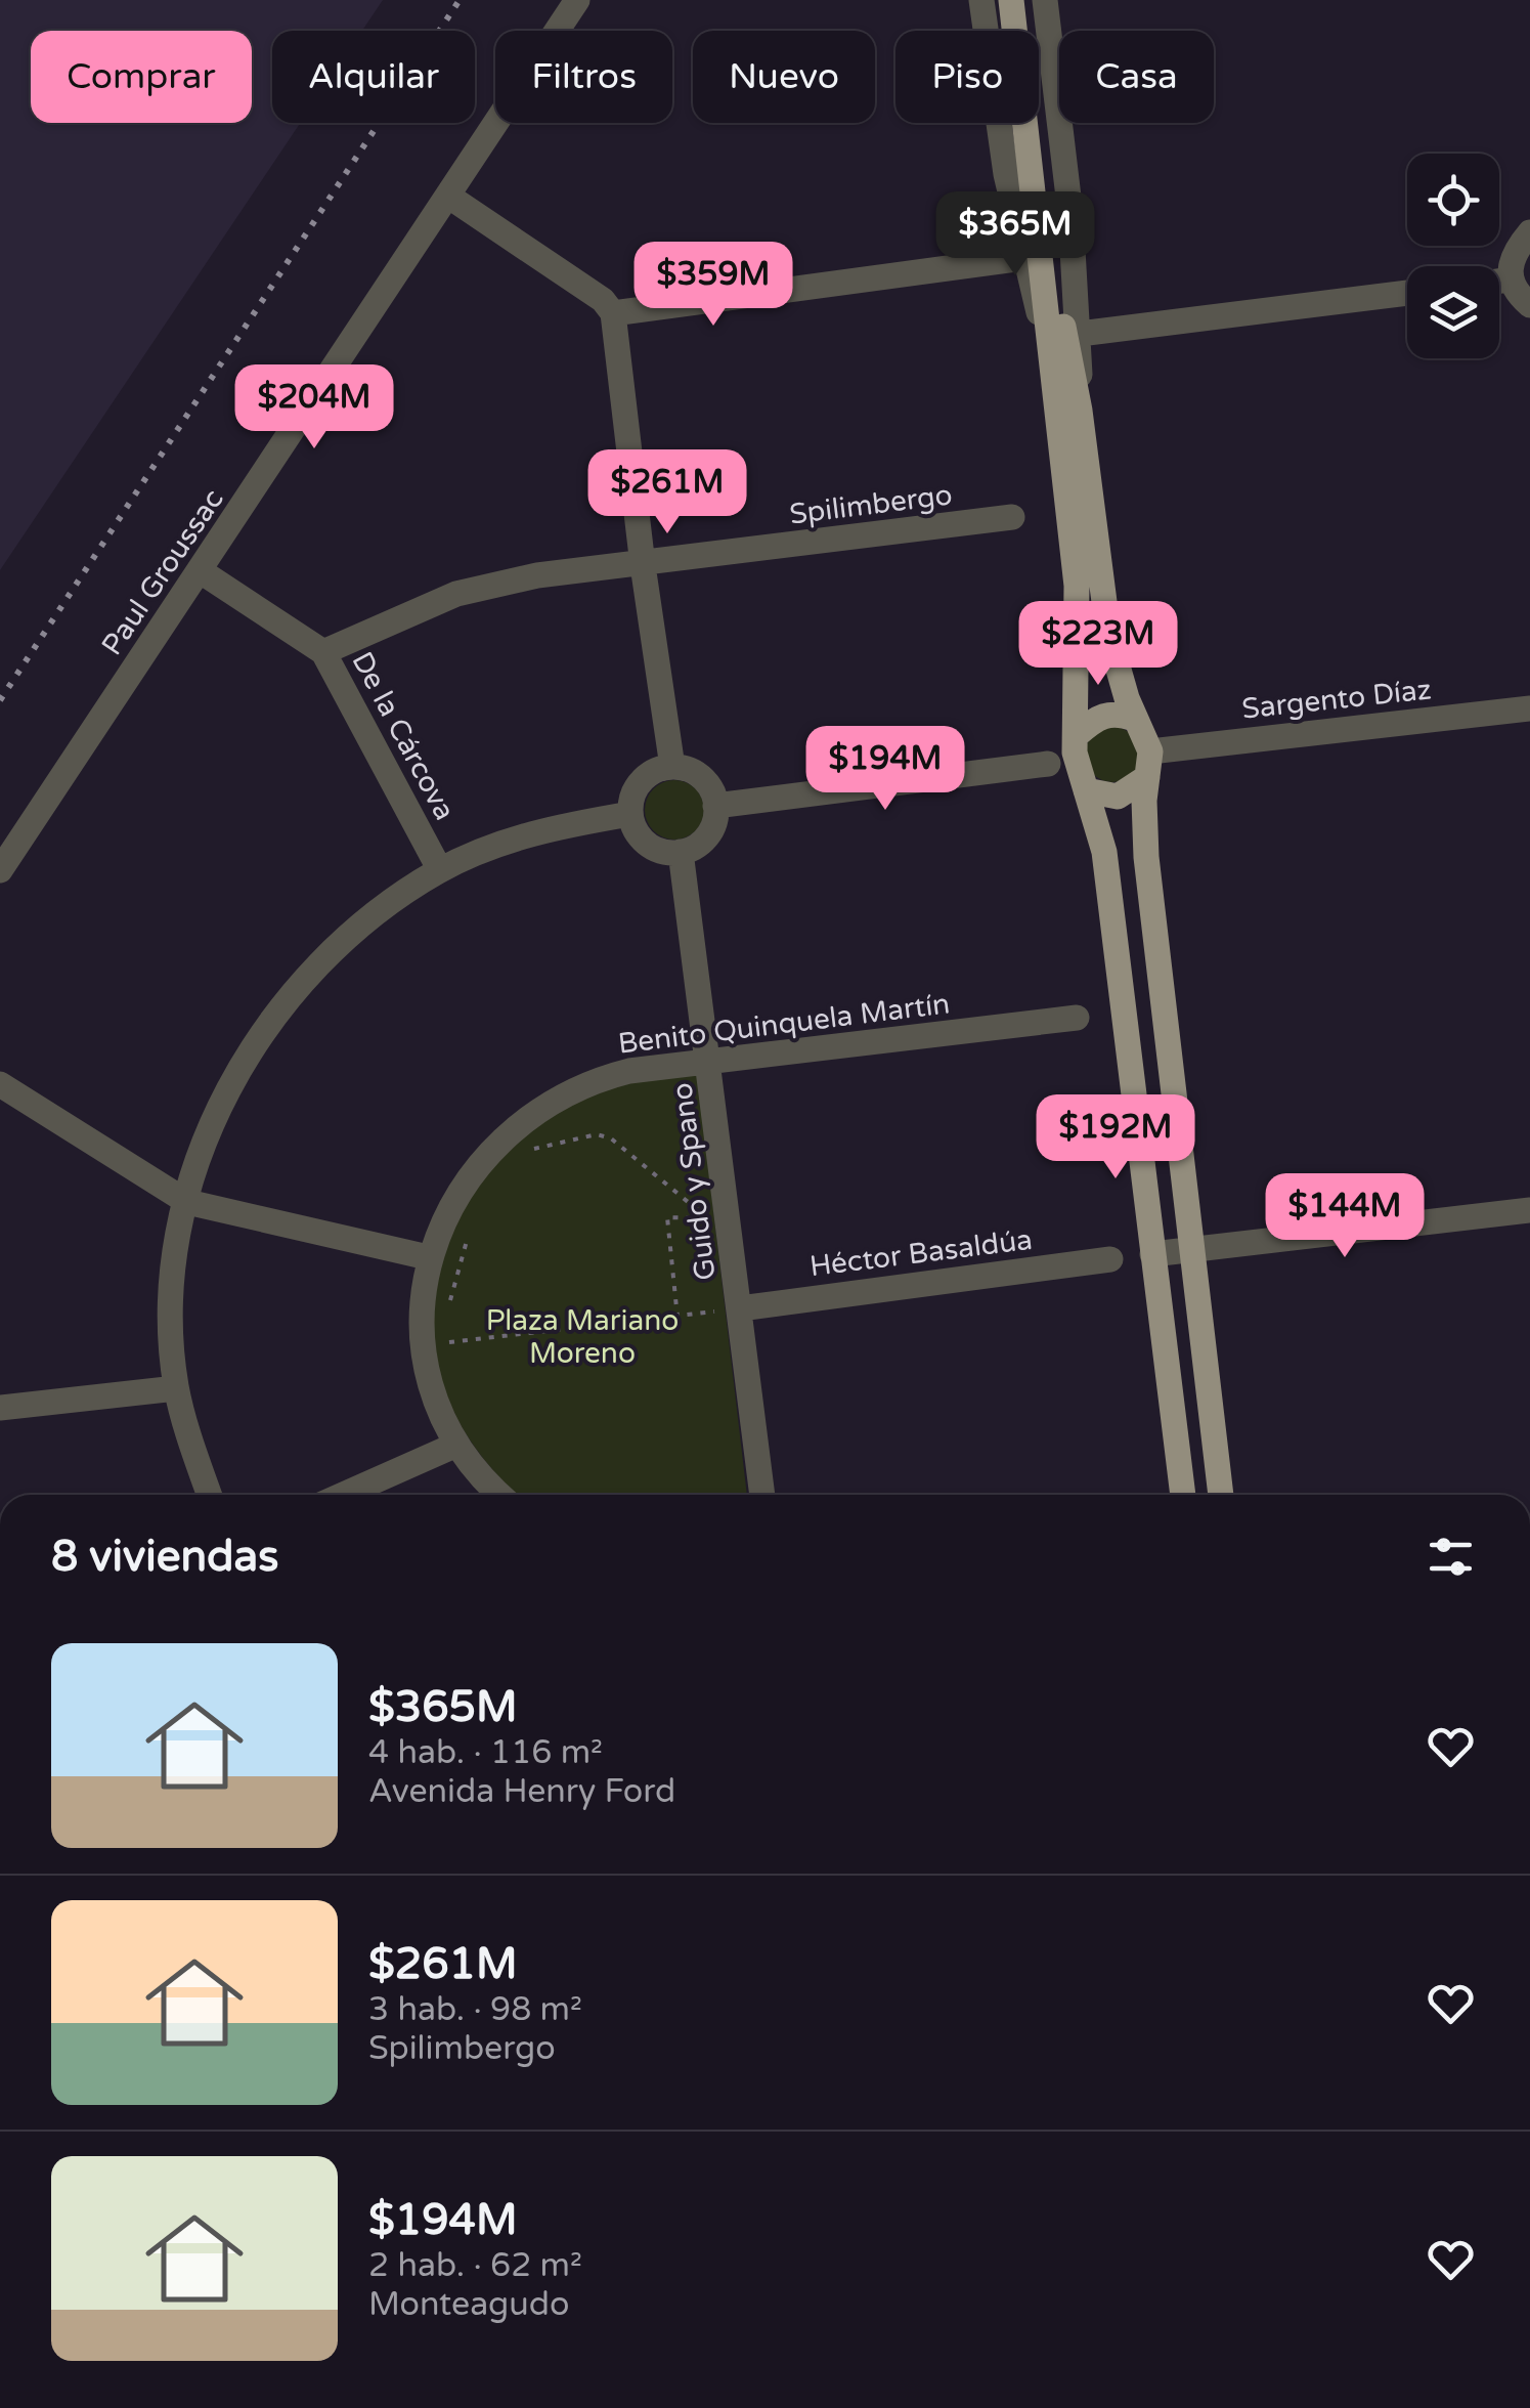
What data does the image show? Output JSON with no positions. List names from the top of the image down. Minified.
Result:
{"streets":{"street":["Spilimbergo","Paul Groussac","Sargento Díaz","De la Cárcova","Benito Quinquela Martín","Guido y Spano","Héctor Basaldúa"]},"crossings":[["Spilimbergo","De la Cárcova"],["Paul Groussac","De la Cárcova"],["Benito Quinquela Martín","Guido y Spano"],["Guido y Spano","Héctor Basaldúa"]],"parks":["Plaza Mariano Moreno"],"page":{"chip":["Comprar","Alquilar","Filtros","Nuevo","Piso","Casa"],"price":["$365M","$359M","$204M","$261M","$223M","$194M","$192M","$144M"],"heading":"8 viviendas","list":[{"name":"$365M","note":"4 hab. · 116 m² · Avenida Henry Ford"},{"name":"$261M","note":"3 hab. · 98 m² · Spilimbergo"},{"name":"$194M","note":"2 hab. · 62 m² · Monteagudo"}]}}
